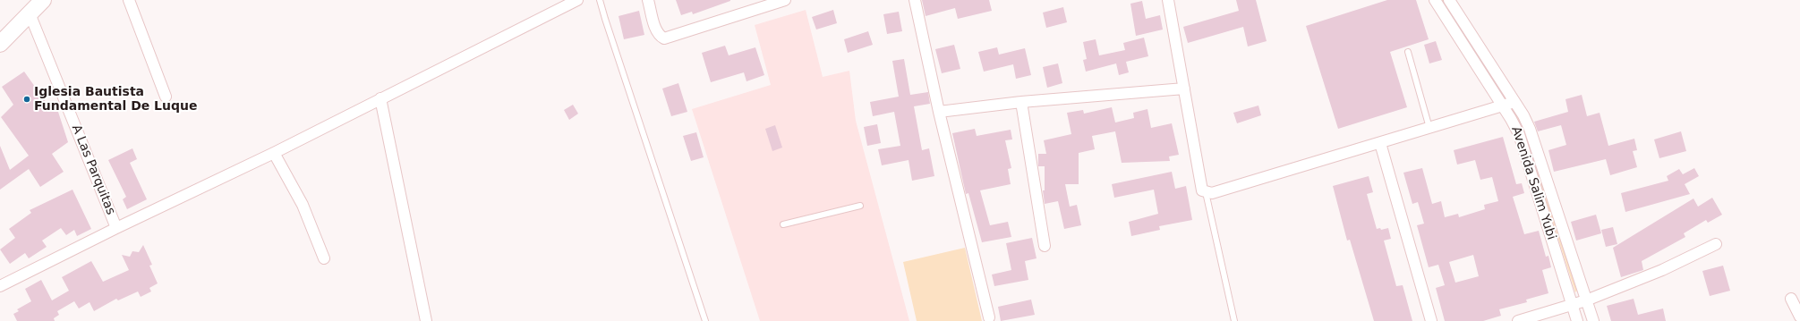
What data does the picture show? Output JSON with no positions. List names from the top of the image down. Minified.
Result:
{"streets":{"street":["A Las Parquitas","Avenida Salim Yubi"]},"places":["Iglesia Bautista Fundamental De Luque"]}
